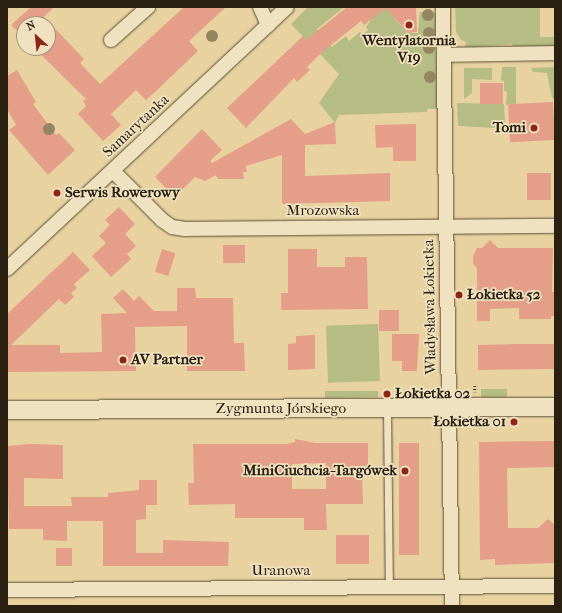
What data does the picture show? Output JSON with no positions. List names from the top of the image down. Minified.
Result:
{"streets":{"street":["Samarytanka","Mrozowska","Władysława Łokietka","Zygmunta Jórskiego","Uranowa"]},"crossings":[["Samarytanka","Mrozowska"],["Mrozowska","Władysława Łokietka"],["Władysława Łokietka","Zygmunta Jórskiego"],["Władysława Łokietka","Uranowa"]],"places":["Wentylatornia V19","Tomi","Serwis Rowerowy","Łokietka 52","AV Partner","Łokietka 02","Łokietka 01","MiniCiuchcia-Targówek"],"north":"top left"}
